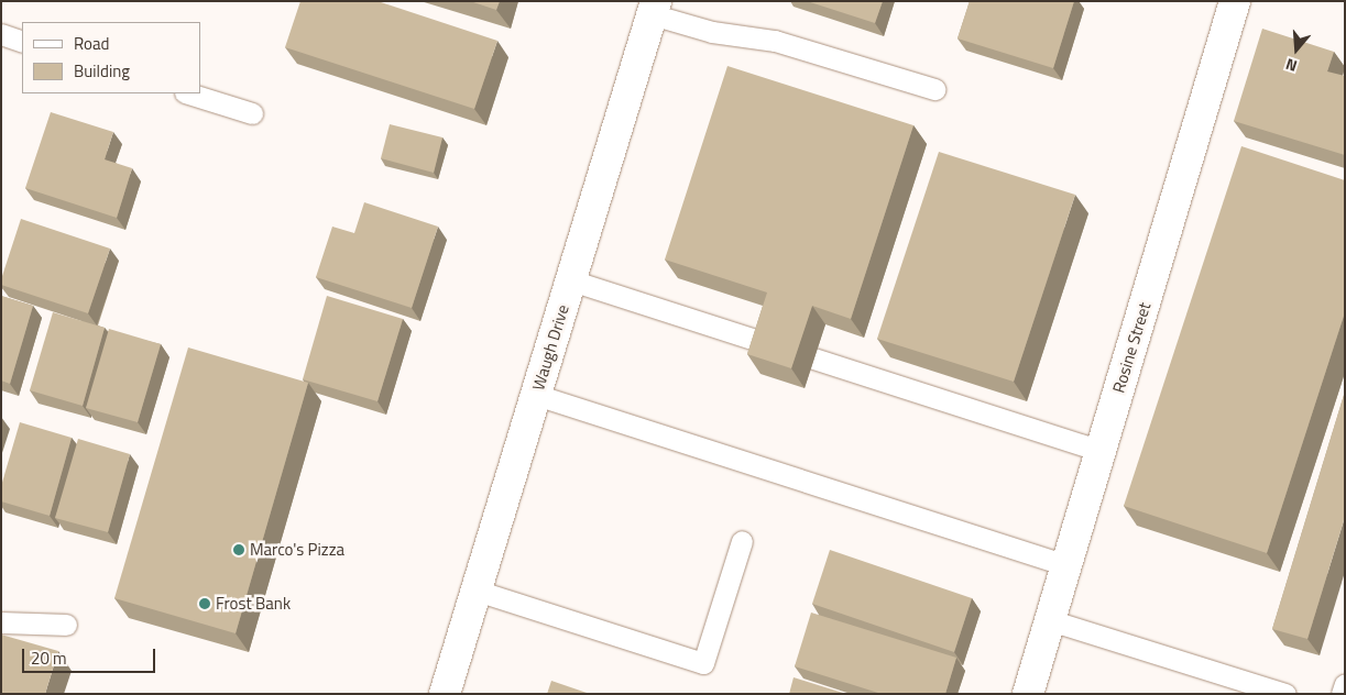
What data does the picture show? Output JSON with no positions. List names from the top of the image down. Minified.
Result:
{"streets":{"street":["Waugh Drive","Rosine Street"]},"places":["Marco's Pizza","Frost Bank"],"legend":["Road","Building"],"scale_bar":"20 m","north":"bottom"}
